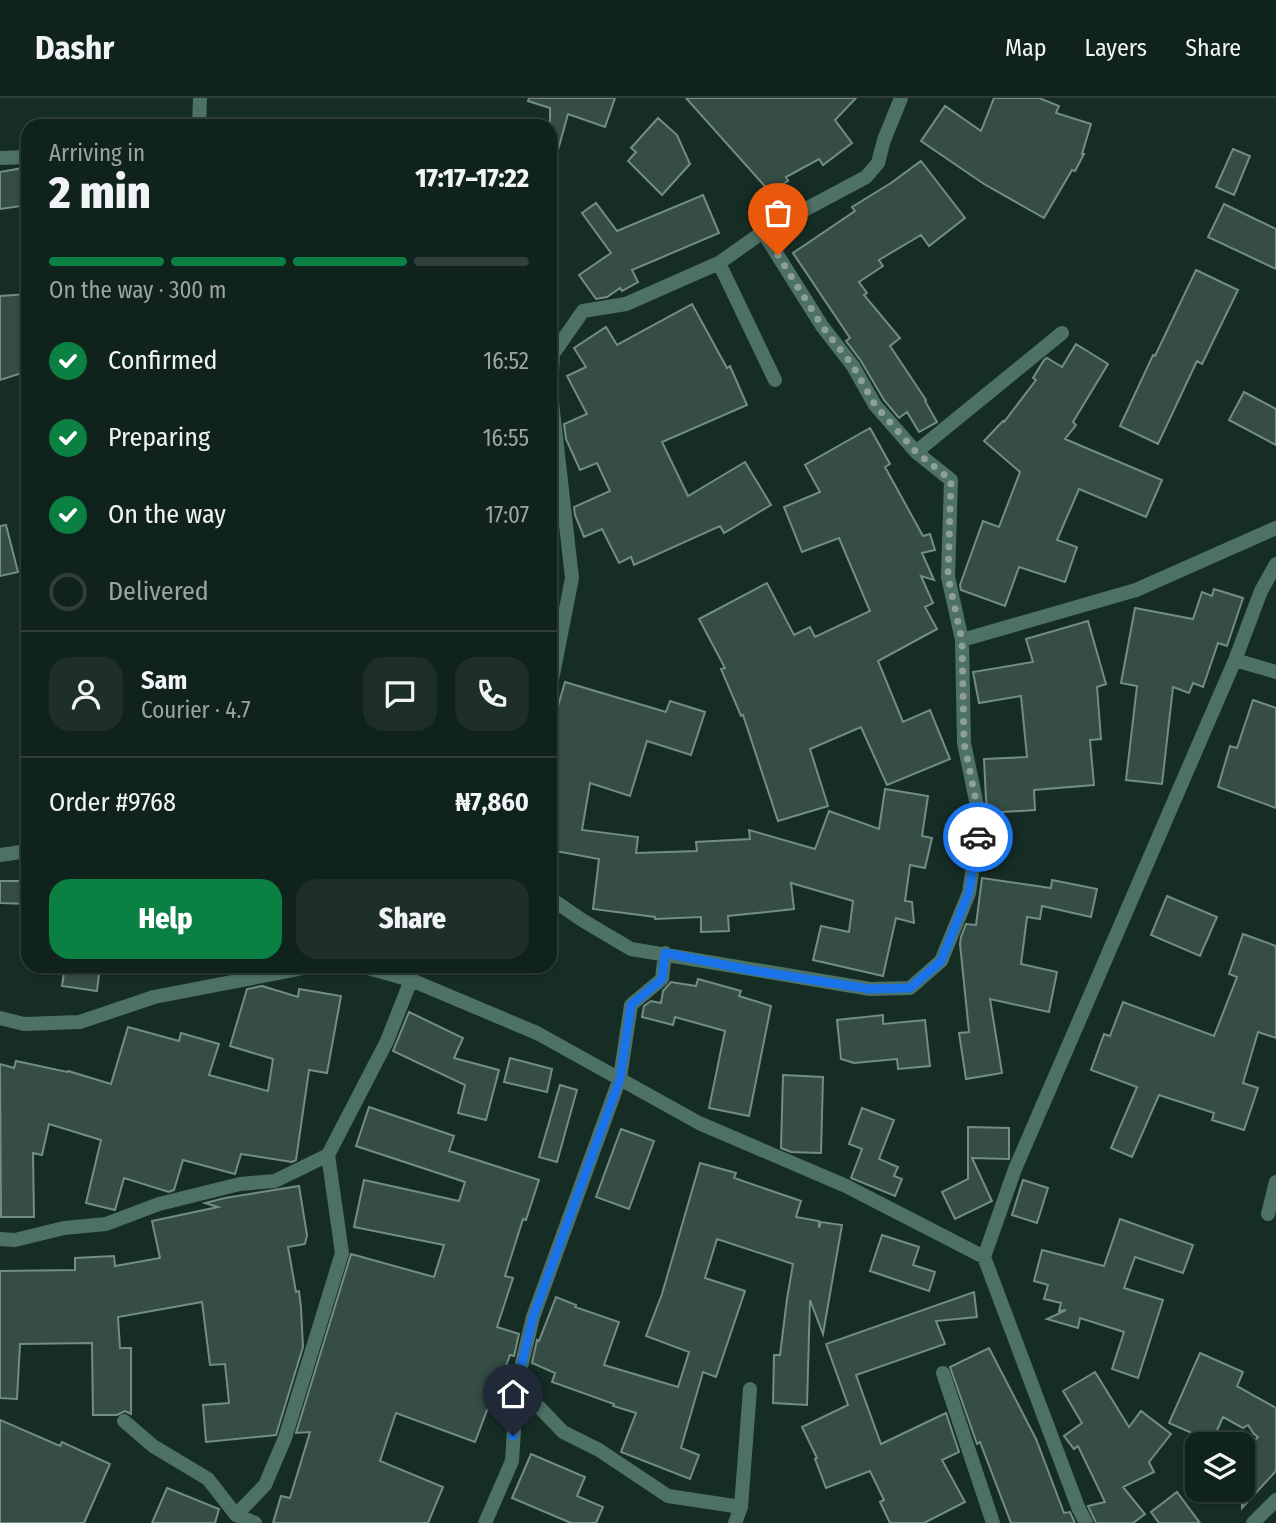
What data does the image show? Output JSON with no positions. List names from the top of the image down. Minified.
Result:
{"page":{"header":"Dashr","nav":["Map","Layers","Share"],"heading":["2 min","Arriving in","17:17–17:22"],"panel":["Sam","Courier · 4.7","Order #9768","₦7,860"],"bar":"On the way · 300 m","list":[["Confirmed","16:52"],["Preparing","16:55"],["On the way","17:07"],"Delivered"],"buttons":["Help","Share"]}}
